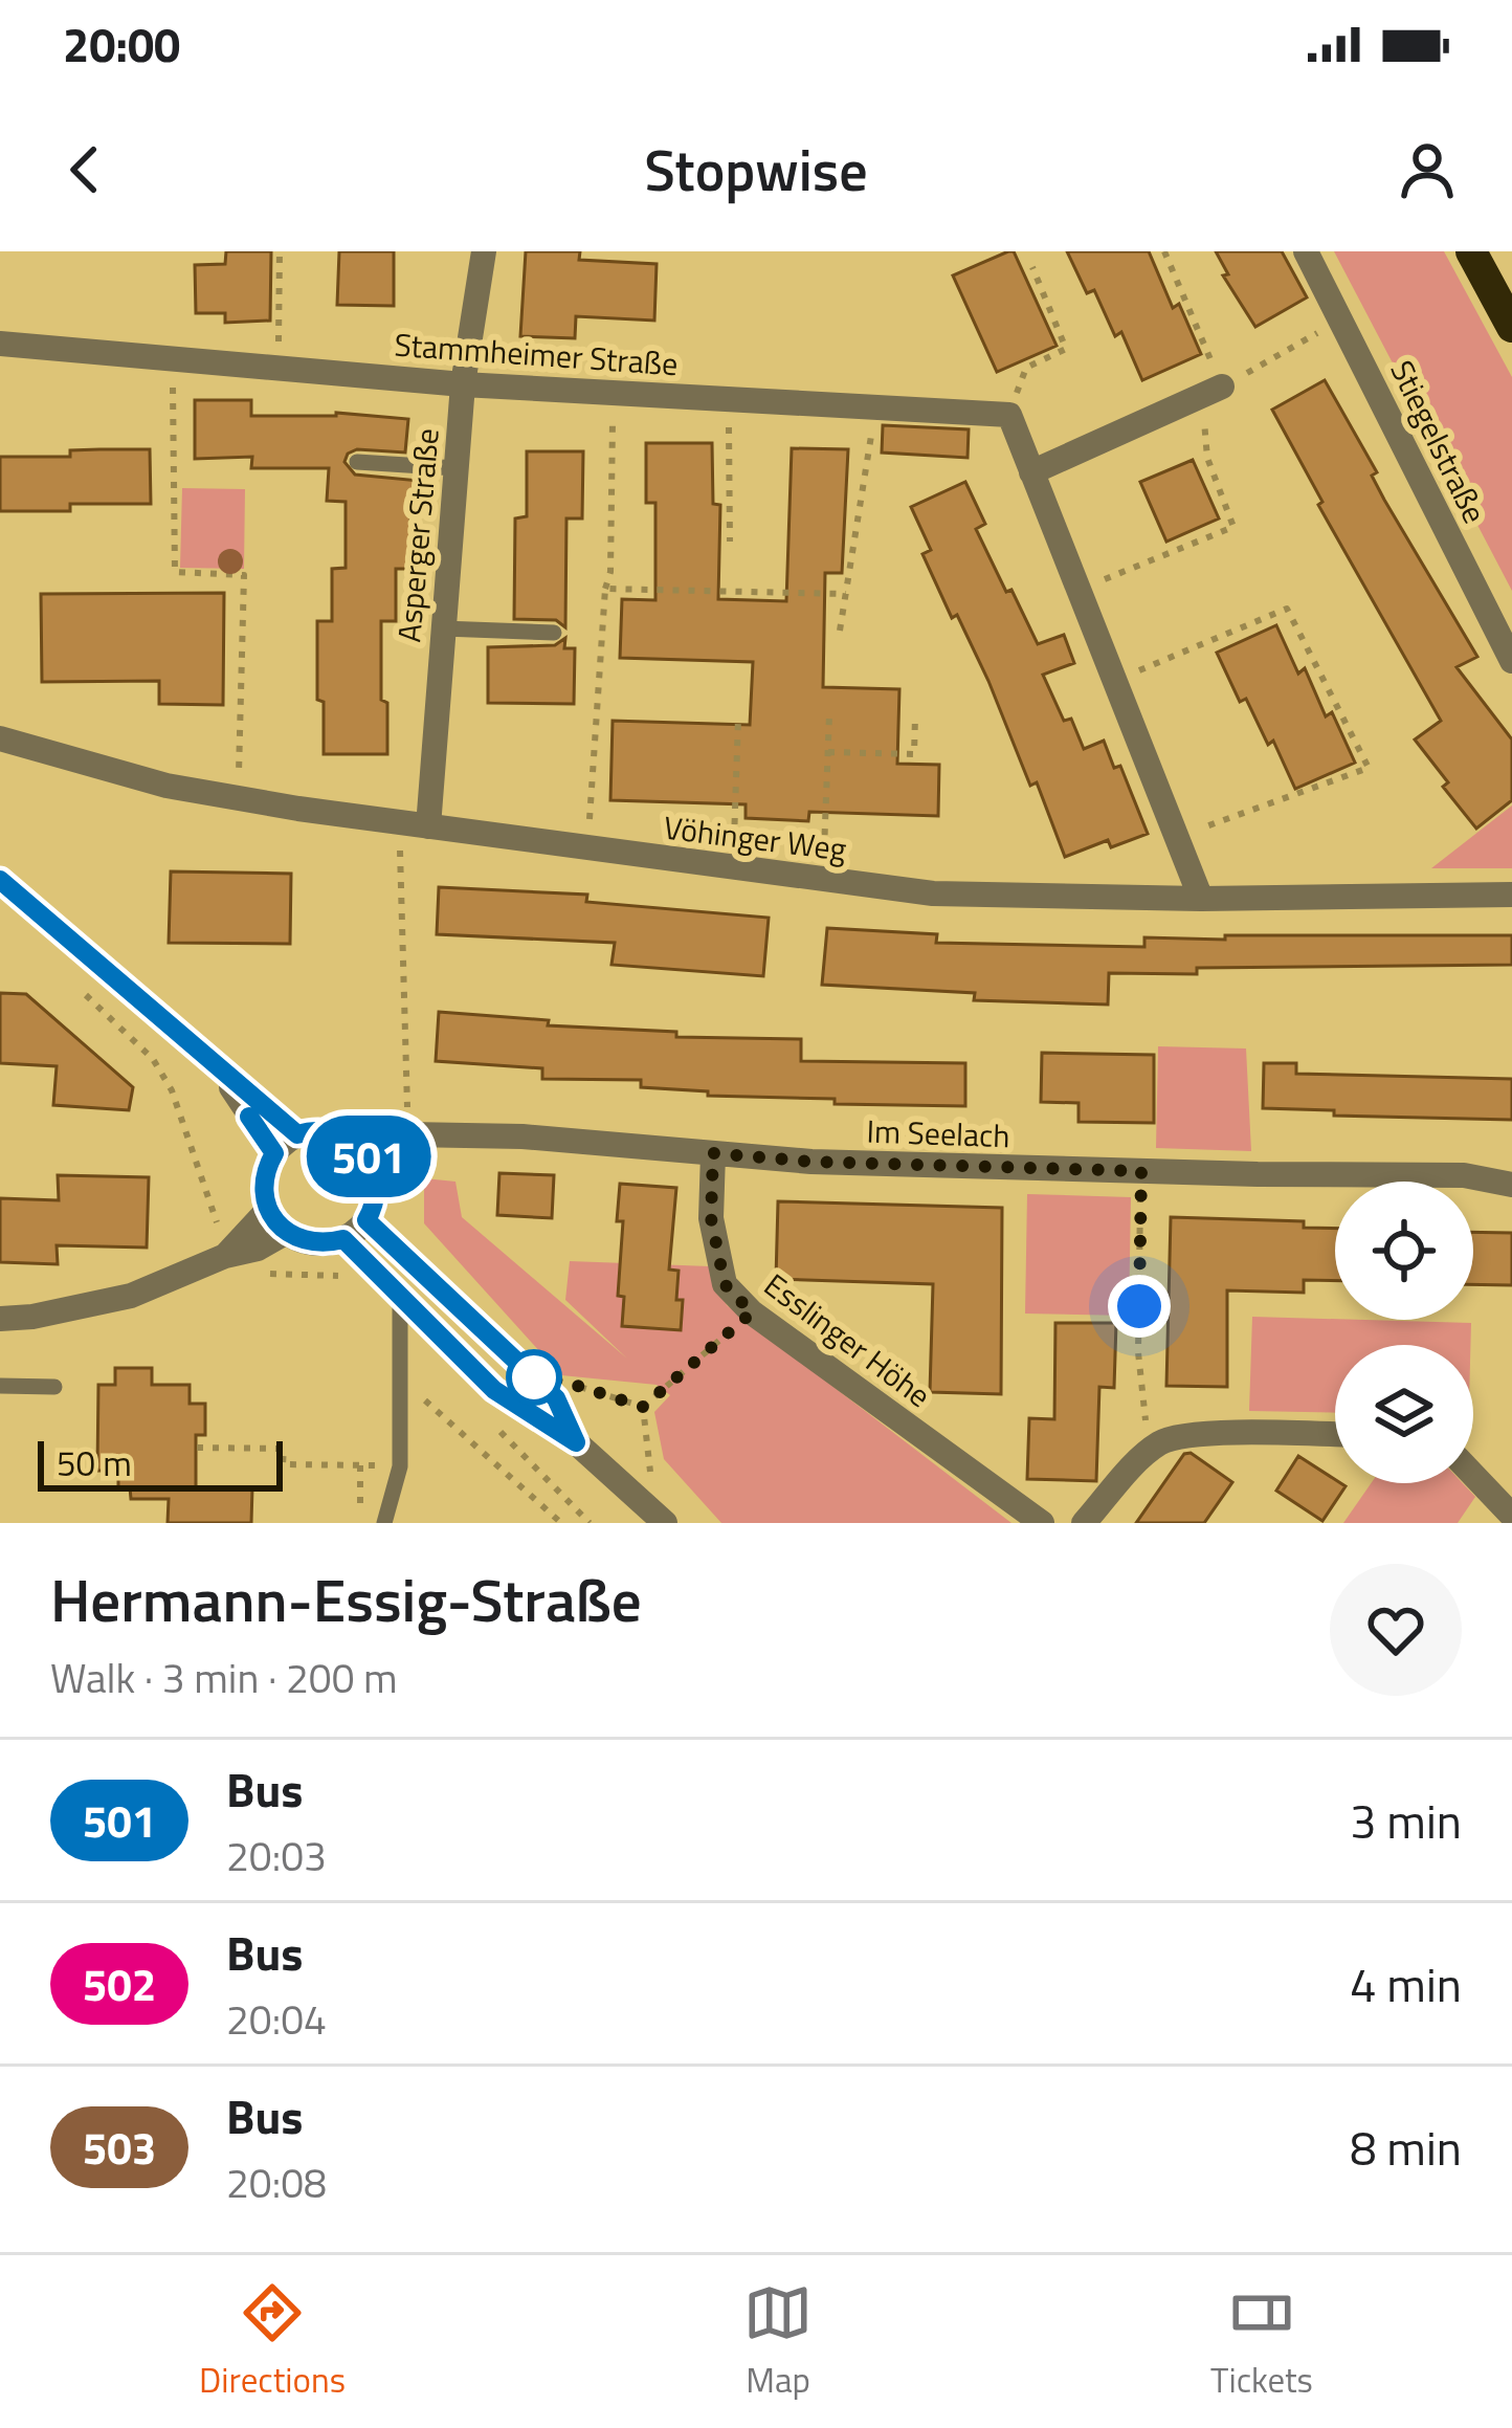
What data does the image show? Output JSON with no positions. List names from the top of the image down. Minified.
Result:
{"streets":{"street":["Stammheimer Straße","Stiegelstraße","Asperger Straße","Vöhinger Weg","Im Seelach","Esslinger Höhe"]},"crossings":[["Stammheimer Straße","Asperger Straße"],["Asperger Straße","Vöhinger Weg"],["Im Seelach","Esslinger Höhe"]],"lines":["bus line 501"],"scale_bar":"50 m","page":{"status":"20:00","header":"Stopwise","on_map":"501","scale":"50 m","heading":["Hermann-Essig-Straße","Walk · 3 min · 200 m"],"list":[{"mark":"501","name":"Bus","note":"20:03","value":"3 min"},{"mark":"502","name":"Bus","note":"20:04","value":"4 min"},{"mark":"503","name":"Bus","note":"20:08","value":"8 min"}],"tabs":["Directions","Map","Tickets"]}}
